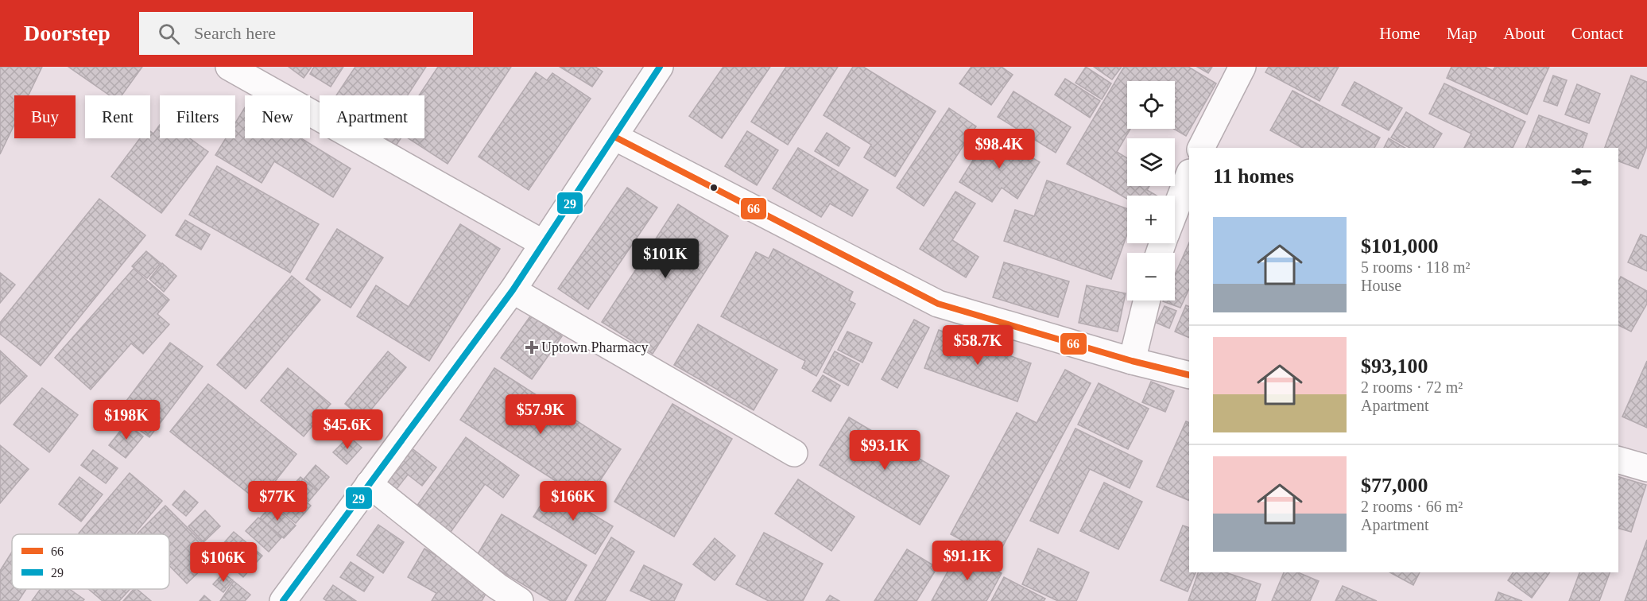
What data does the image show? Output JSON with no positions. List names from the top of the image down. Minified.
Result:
{"places":{"health":["Uptown Pharmacy"]},"lines":["transit line 29","transit line 66"],"legend":["66","29"],"page":{"header":"Doorstep","search":"Search here","nav":["Home","Map","About","Contact"],"map_buttons":["+","−"],"chip":["Buy","Rent","Filters","New","Apartment"],"price":["$98.4K","$101K","$58.7K","$57.9K","$198K","$45.6K","$93.1K","$77K","$166K","$91.1K","$106K"],"heading":"11 homes","list":[{"name":"$101,000","note":"5 rooms · 118 m² · House"},{"name":"$93,100","note":"2 rooms · 72 m² · Apartment"},{"name":"$77,000","note":"2 rooms · 66 m² · Apartment"}]}}
